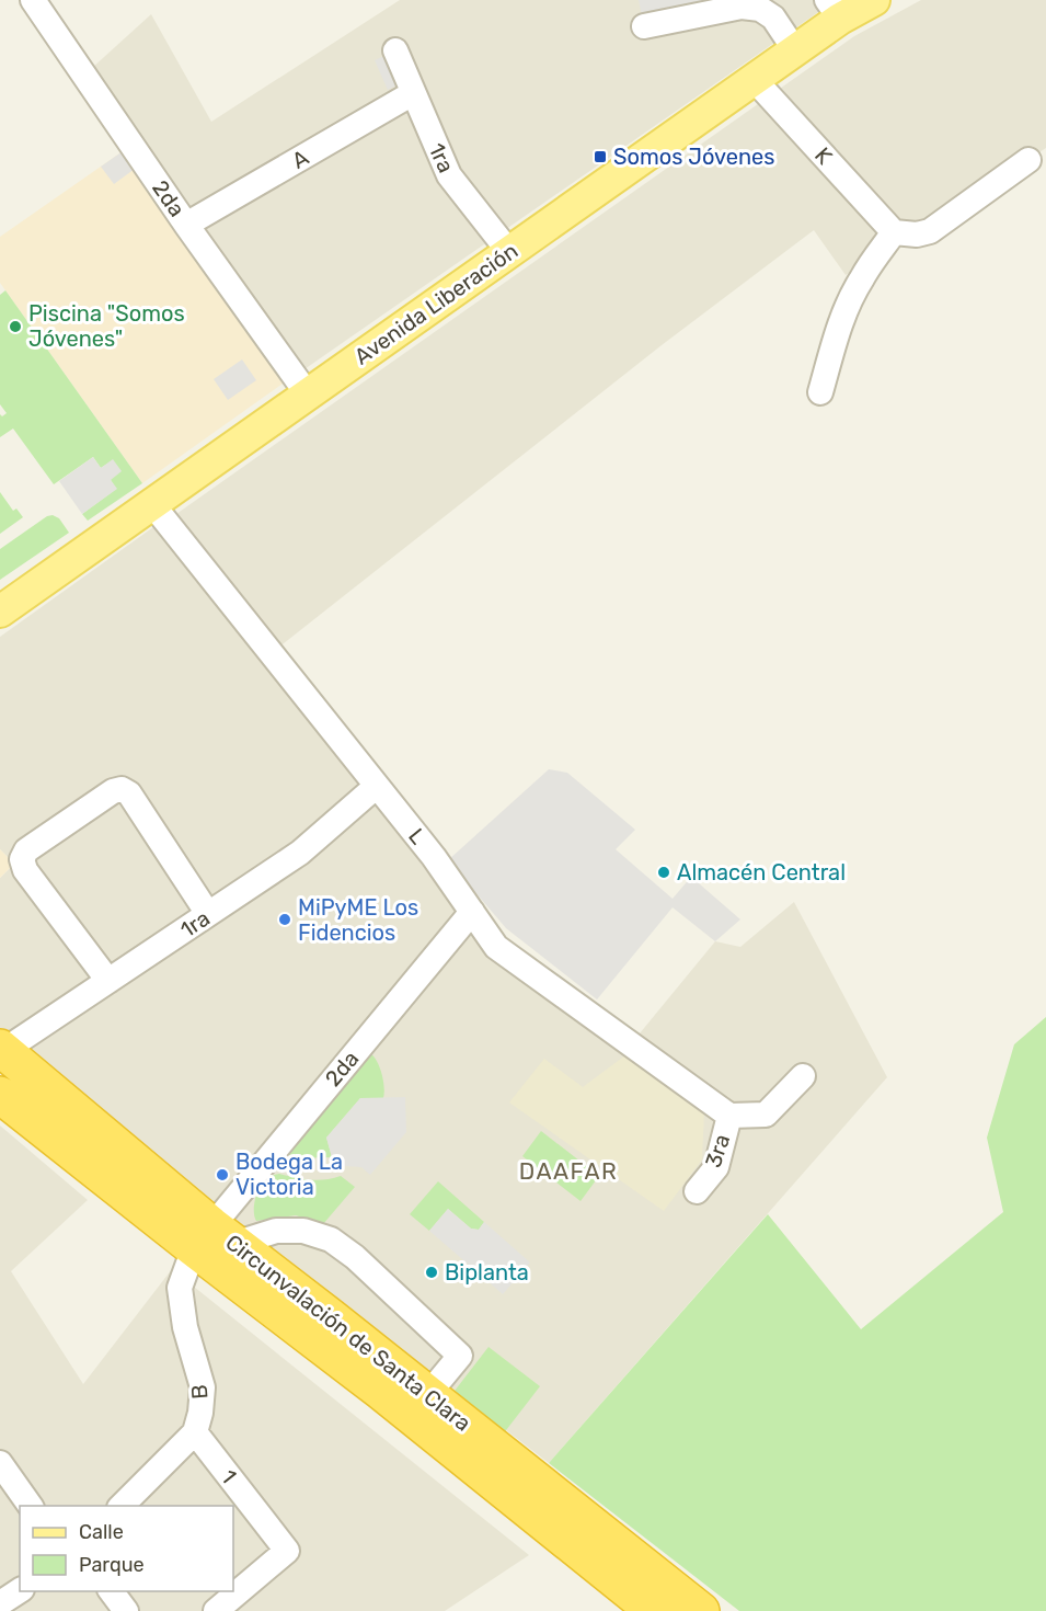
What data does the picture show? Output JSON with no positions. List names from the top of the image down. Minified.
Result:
{"streets":{"highway":["Circunvalación de Santa Clara"],"main road":["Avenida Liberación"],"street":["K","1ra","A","2da","L","3ra","B","1"]},"crossings":[["K","Avenida Liberación"],["1ra","A"],["1ra","Avenida Liberación"],["1ra","L"],["1ra","Circunvalación de Santa Clara"],["A","2da"],["2da","Avenida Liberación"],["2da","L"],["2da","Circunvalación de Santa Clara"],["2da","B"],["Avenida Liberación","L"],["L","3ra"],["Circunvalación de Santa Clara","B"],["B","1"]],"districts":["DAAFAR"],"places":{"transit":["Somos Jóvenes"],"other":["Piscina \"Somos Jóvenes\"","Almacén Central","MiPyME Los Fidencios","Bodega La Victoria","Biplanta"]},"legend":["Calle","Parque"]}
